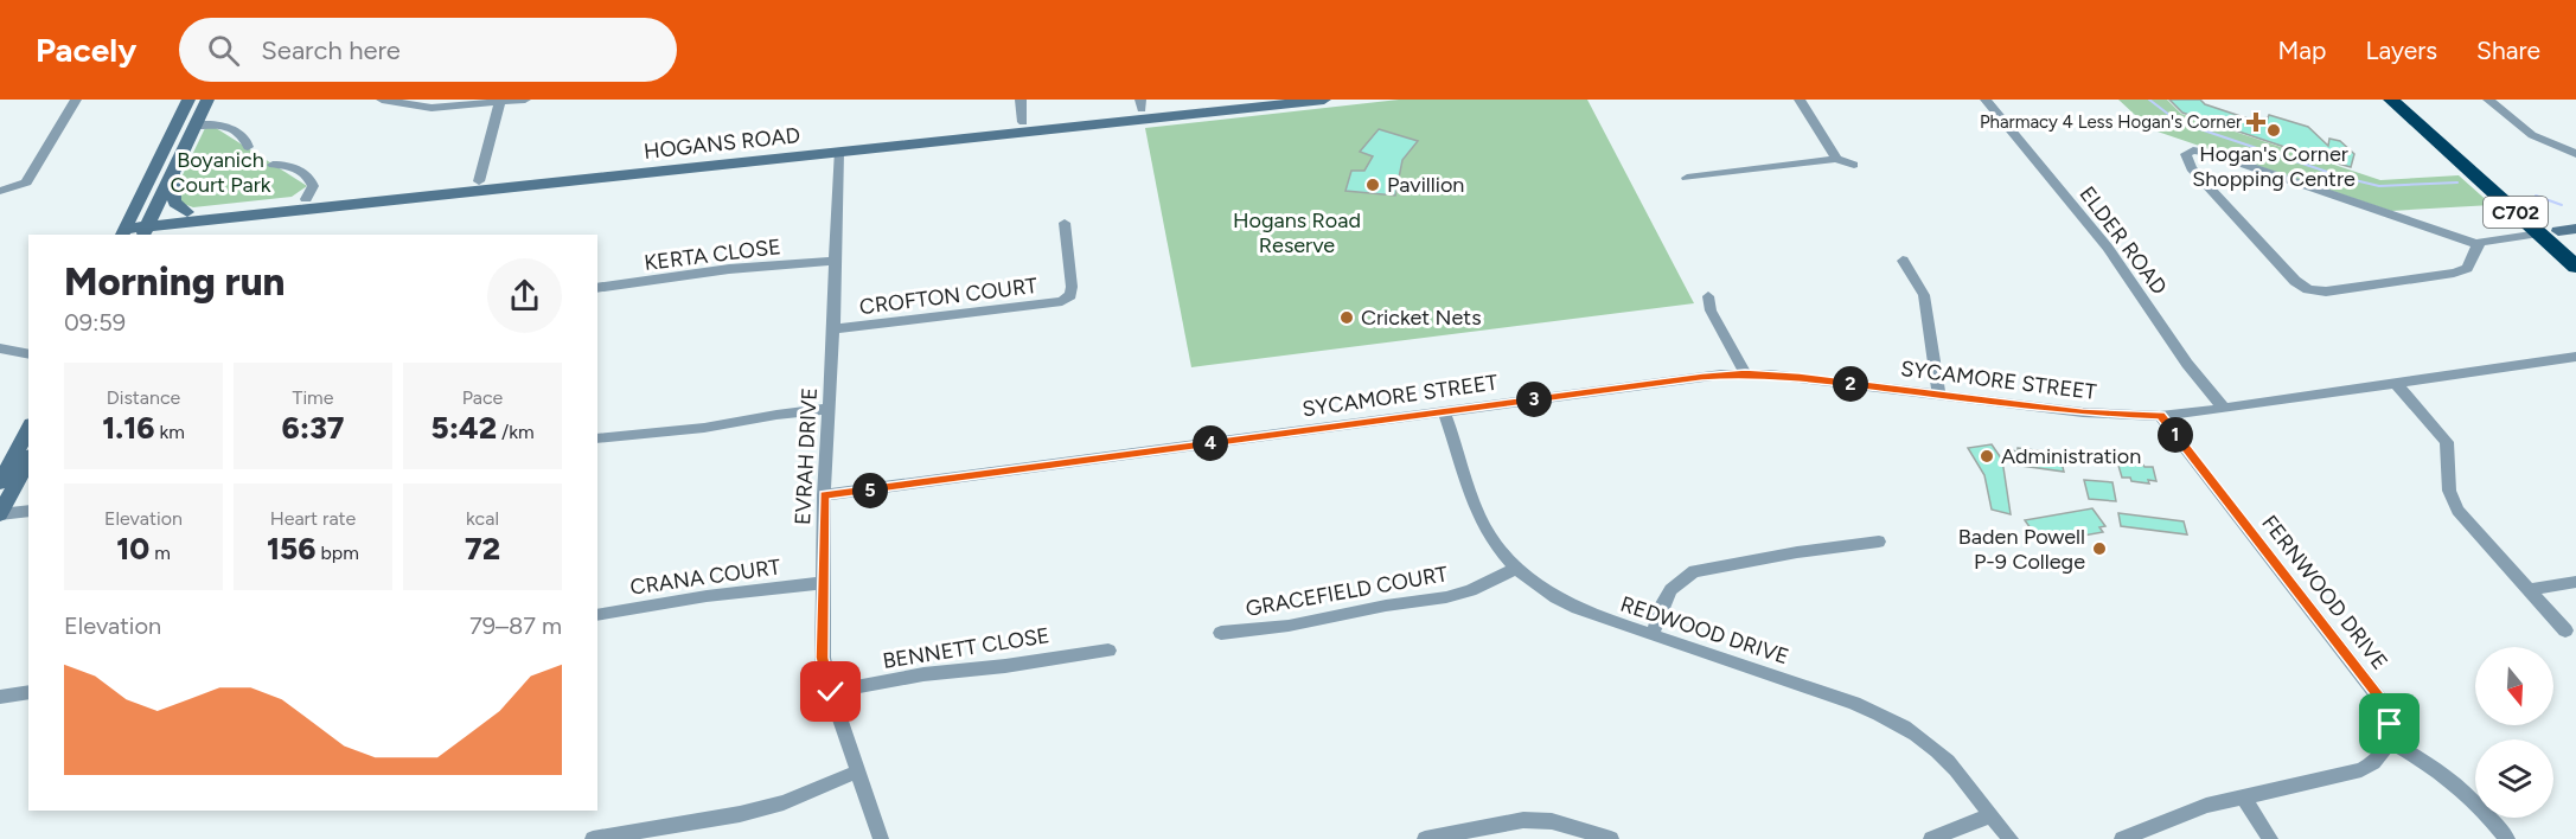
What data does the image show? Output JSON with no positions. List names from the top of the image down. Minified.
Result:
{"streets":{"highway":["C702"],"street":["HOGANS ROAD","ELDER ROAD","KERTA CLOSE","CROFTON COURT","SYCAMORE STREET","EVRAH DRIVE","CRANA COURT","GRACEFIELD COURT","FERNWOOD DRIVE","REDWOOD DRIVE","BENNETT CLOSE"]},"crossings":[["HOGANS ROAD","EVRAH DRIVE"],["ELDER ROAD","SYCAMORE STREET"],["KERTA CLOSE","EVRAH DRIVE"],["CROFTON COURT","EVRAH DRIVE"],["SYCAMORE STREET","EVRAH DRIVE"],["SYCAMORE STREET","FERNWOOD DRIVE"],["SYCAMORE STREET","REDWOOD DRIVE"],["EVRAH DRIVE","CRANA COURT"],["EVRAH DRIVE","BENNETT CLOSE"],["GRACEFIELD COURT","REDWOOD DRIVE"]],"parks":["Boyanich Court Park","Hogans Road Reserve"],"places":{"health":["Pharmacy 4 Less Hogan's Corner"],"other":["Hogan's Corner Shopping Centre","Pavillion","Cricket Nets","Administration","Baden Powell P-9 College"]},"north":"bottom","page":{"header":"Pacely","search":"Search here","nav":["Map","Layers","Share"],"heading":["Morning run","09:59"],"stats":[["Distance","1.16 km"],["Time","6:37"],["Pace","5:42 /km"],["Elevation","10 m"],["Heart rate","156 bpm"],["kcal","72"]],"pins":["2","3","1","4","5"],"chart":["Elevation","79–87 m"]}}
